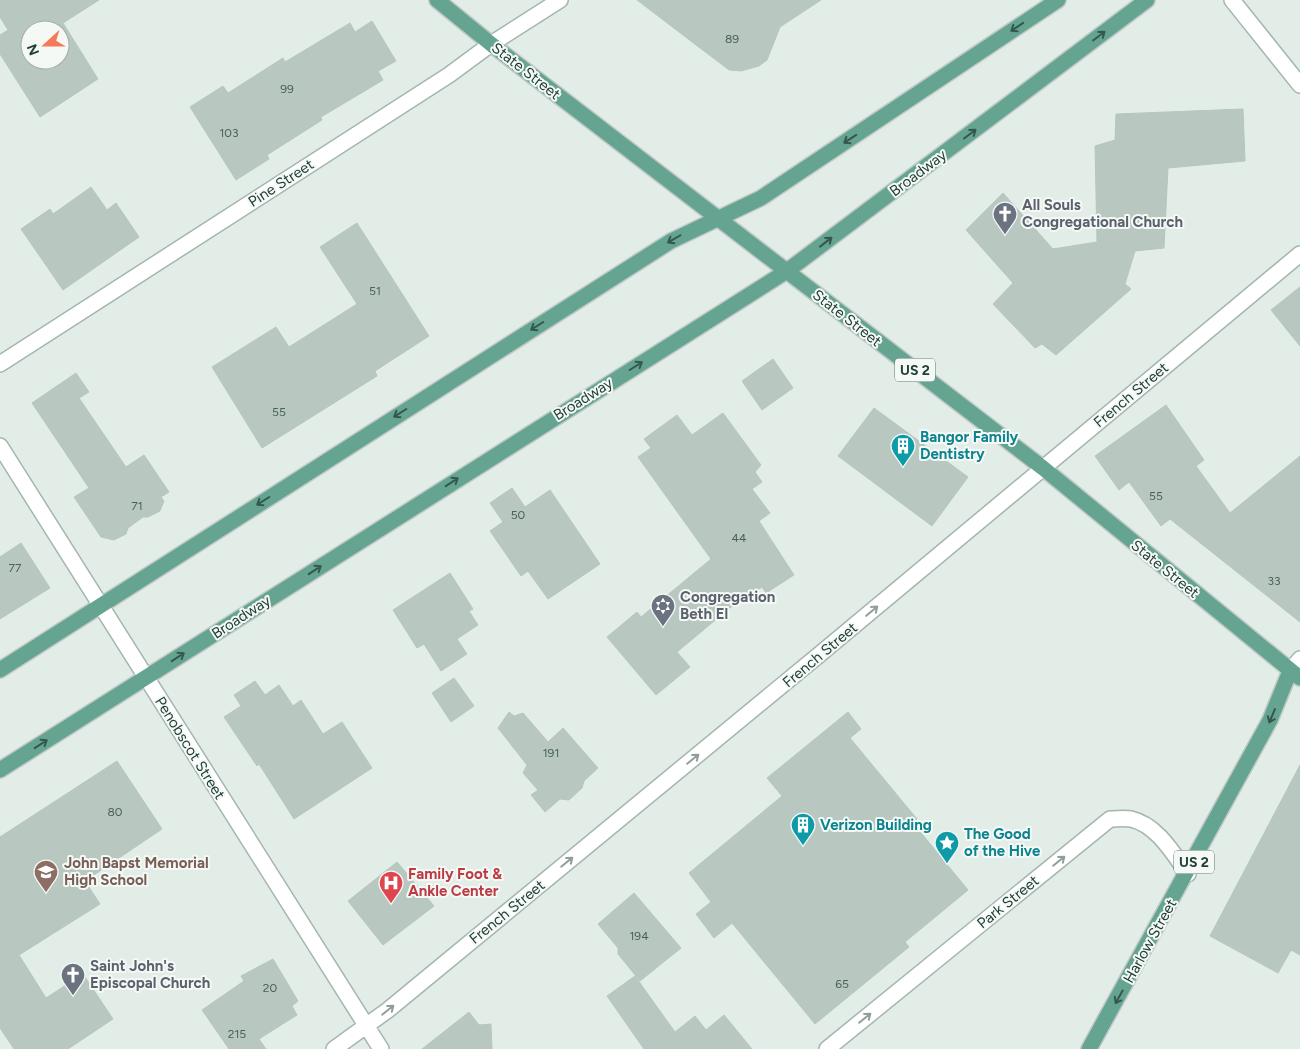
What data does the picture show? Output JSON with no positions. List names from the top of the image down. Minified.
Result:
{"streets":{"main road":["State Street","Broadway","US 2","Harlow Street"],"street":["Pine Street","French Street","Penobscot Street","Park Street"]},"crossings":[["State Street","Broadway"],["State Street","Pine Street"],["State Street","French Street"],["State Street","Harlow Street"],["Broadway","Penobscot Street"],["French Street","Penobscot Street"],["Park Street","Harlow Street"]],"one_way":["French Street","Park Street","Harlow Street"],"places":{"church":["All Souls Congregational Church","Saint John's Episcopal Church"],"building":["Bangor Family Dentistry","Verizon Building"],"synagogue":["Congregation Beth El"],"place":["The Good of the Hive"],"school or university":["John Bapst Memorial High School"],"hospital":["Family Foot & Ankle Center"]},"house_numbers":["89","99","103","51","55","55","71","50","44","77","33","191","80","194","65","20","215"],"north":"left"}
